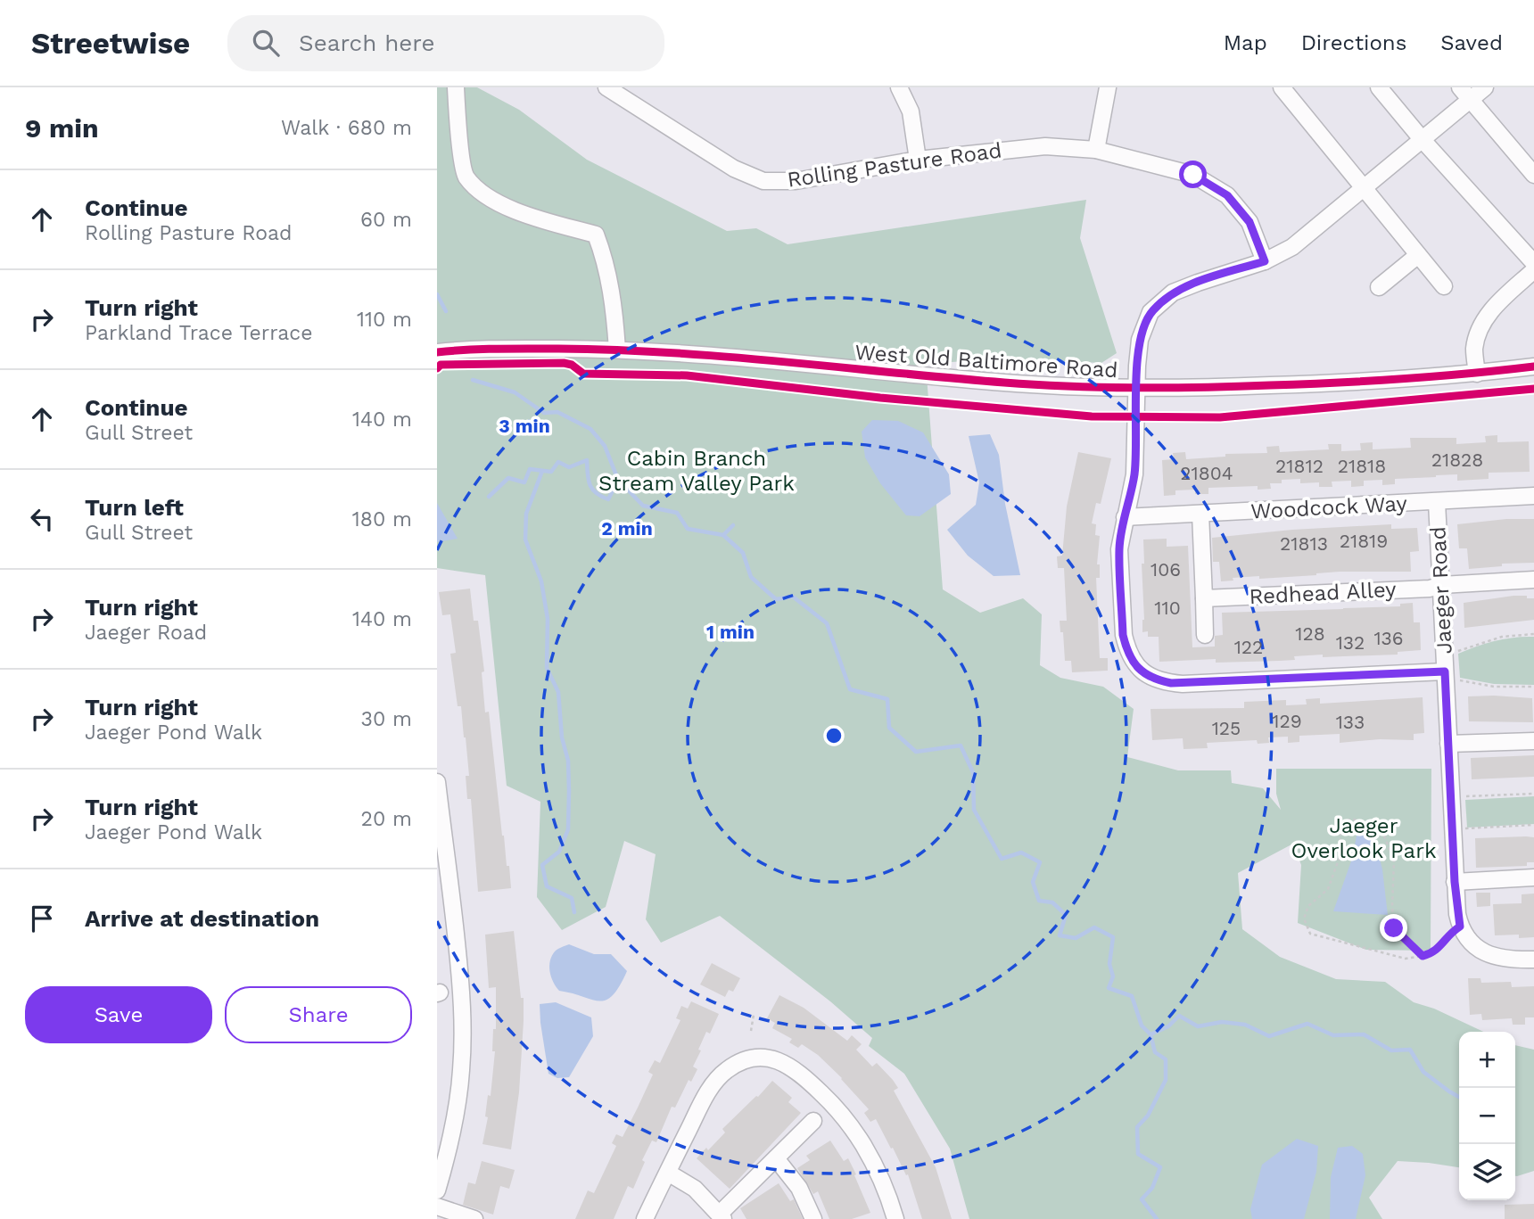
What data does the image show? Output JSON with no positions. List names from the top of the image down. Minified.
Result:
{"streets":{"street":["Rolling Pasture Road","West Old Baltimore Road","Woodcock Way","Jaeger Road","Redhead Alley"]},"crossings":[["Woodcock Way","Jaeger Road"],["Jaeger Road","Redhead Alley"]],"parks":["Cabin Branch Stream Valley Park","Jaeger Overlook Park"],"house_numbers":["21828","21812","21818","21804","21819","21813","106","110","128","136","132","122","129","133","125"],"page":{"header":"Streetwise","search":"Search here","nav":["Map","Directions","Saved"],"heading":["9 min","Walk · 680 m"],"list":[["Continue","Rolling Pasture Road","60 m"],["Turn right","Parkland Trace Terrace","110 m"],["Continue","Gull Street","140 m"],["Turn left","Gull Street","180 m"],["Turn right","Jaeger Road","140 m"],["Turn right","Jaeger Pond Walk","30 m"],["Turn right","Jaeger Pond Walk","20 m"],"Arrive at destination"],"buttons":["Save","Share"],"map_buttons":["+","−"]},"rings":["3 min","2 min","1 min"]}
